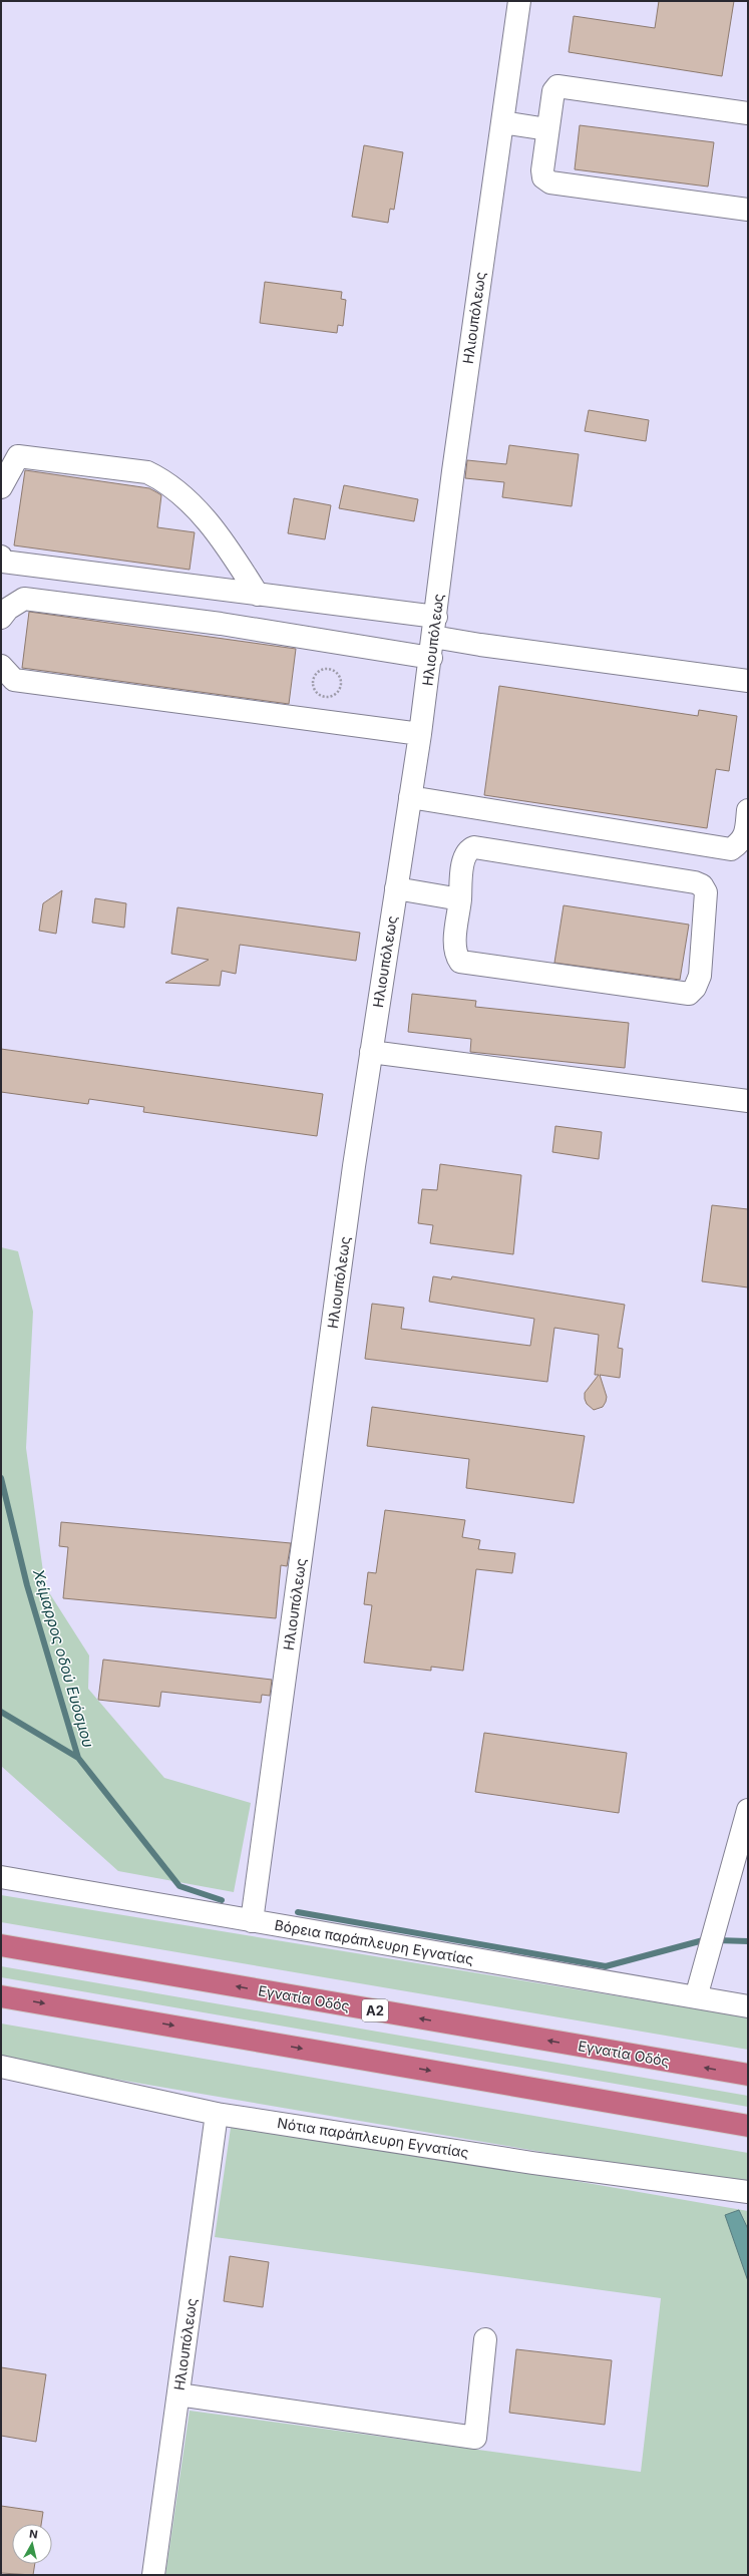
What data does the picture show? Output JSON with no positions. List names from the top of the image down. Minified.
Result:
{"streets":{"highway":["Εγνατία Οδός","Α2"],"street":["Ηλιουπόλεως","Βόρεια παράπλευρη Εγνατίας","Νότια παράπλευρη Εγνατίας"]},"crossings":[["Ηλιουπόλεως","Βόρεια παράπλευρη Εγνατίας"],["Ηλιουπόλεως","Νότια παράπλευρη Εγνατίας"]],"water":["Χείμαρρος οδού Ευόσμου"],"north":"top"}
